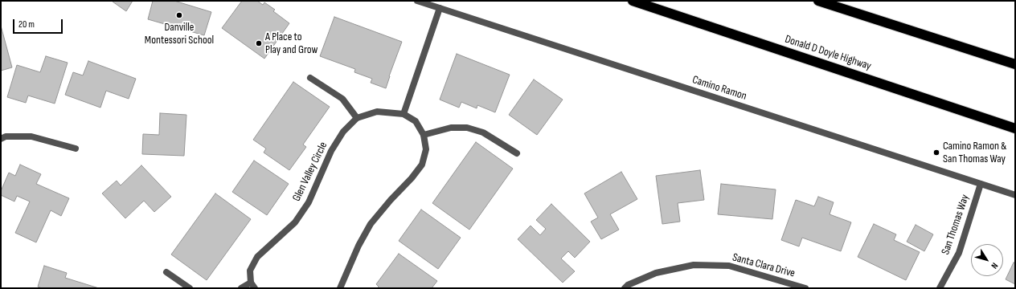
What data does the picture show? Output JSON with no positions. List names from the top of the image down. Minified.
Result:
{"streets":{"highway":["Donald D Doyle Highway"],"street":["Camino Ramon","Glen Valley Circle","San Thomas Way","Santa Clara Drive"]},"crossings":[["Camino Ramon","San Thomas Way"]],"places":["Danville Montessori School","A Place to Play and Grow","Camino Ramon & San Thomas Way"],"scale_bar":"20 m","north":"bottom right"}
